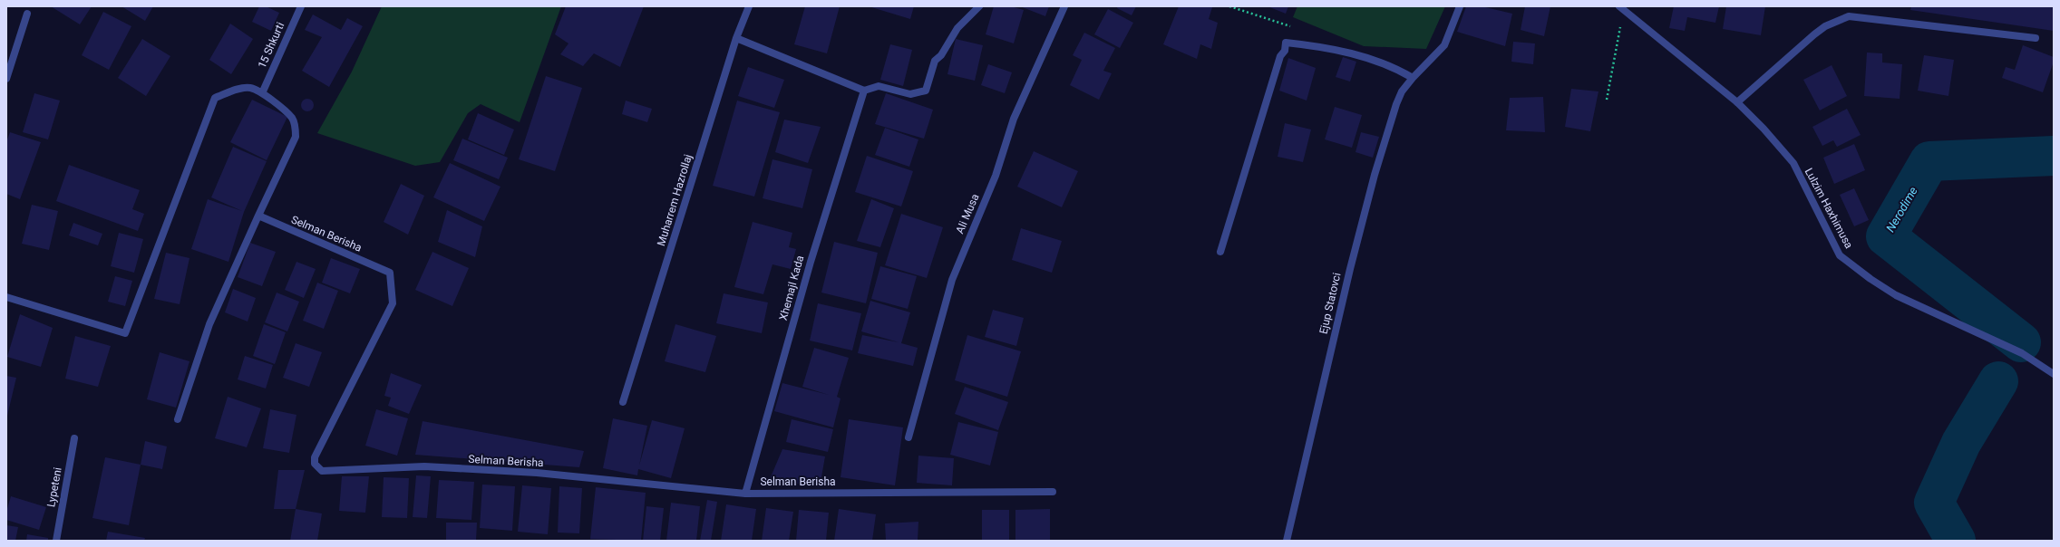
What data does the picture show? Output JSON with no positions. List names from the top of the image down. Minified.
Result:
{"streets":{"street":["15 Shkurti","Muharrem Hazrollaj","Lulzim Haxhimusa","Ali Musa","Selman Berisha","Xhemajl Kada","Ejup Statovci","Lypeteni"]},"crossings":[["Selman Berisha","Xhemajl Kada"]],"water":["Nerodime"]}
